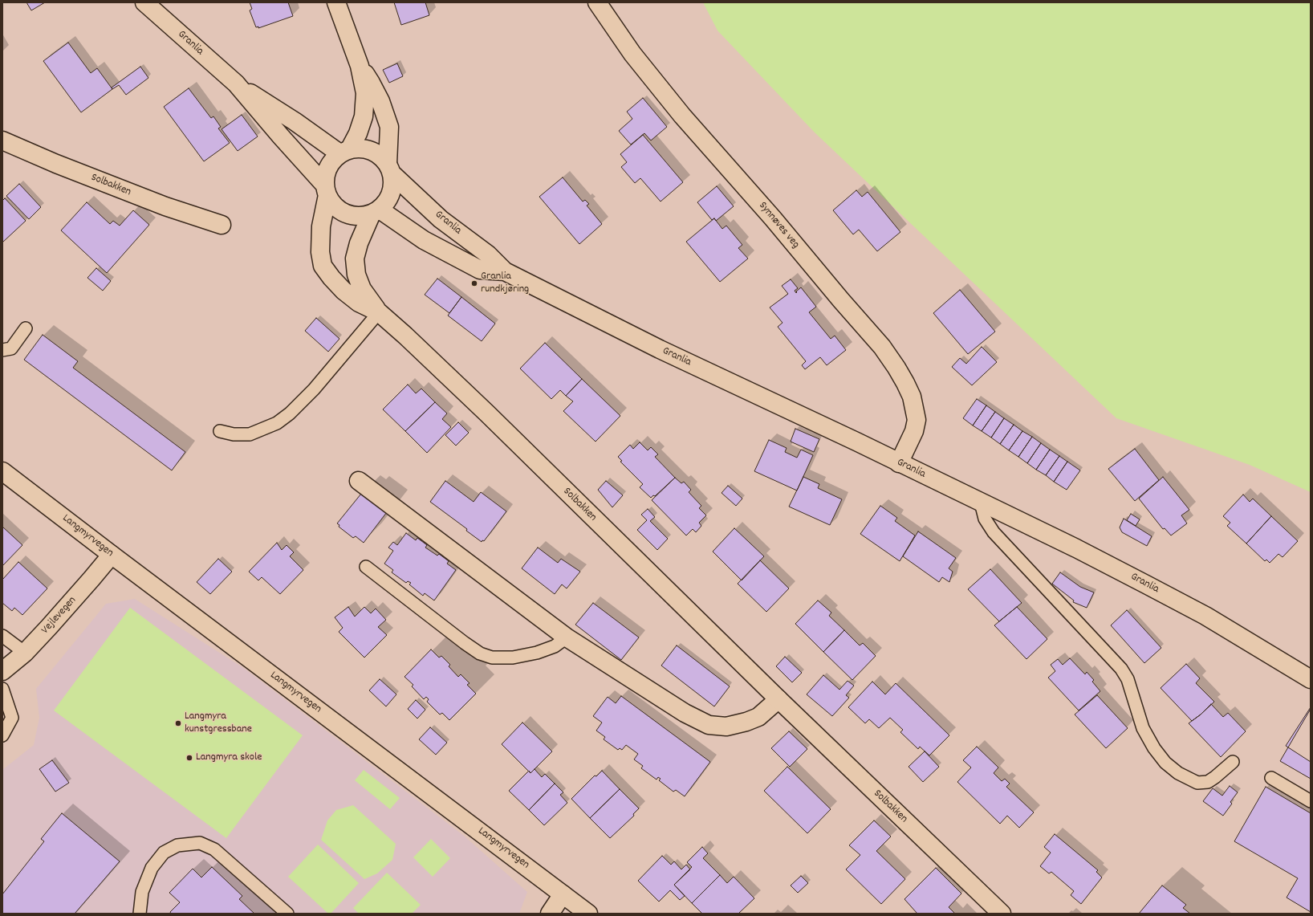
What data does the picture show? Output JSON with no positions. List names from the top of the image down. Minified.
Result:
{"streets":{"street":["Granlia","Solbakken","Synnøves veg","Langmyrvegen","Vejlevegen"]},"crossings":[["Granlia","Solbakken"],["Granlia","Synnøves veg"],["Langmyrvegen","Vejlevegen"]],"places":["Granlia rundkjøring","Langmyra kunstgressbane","Langmyra skole"]}
